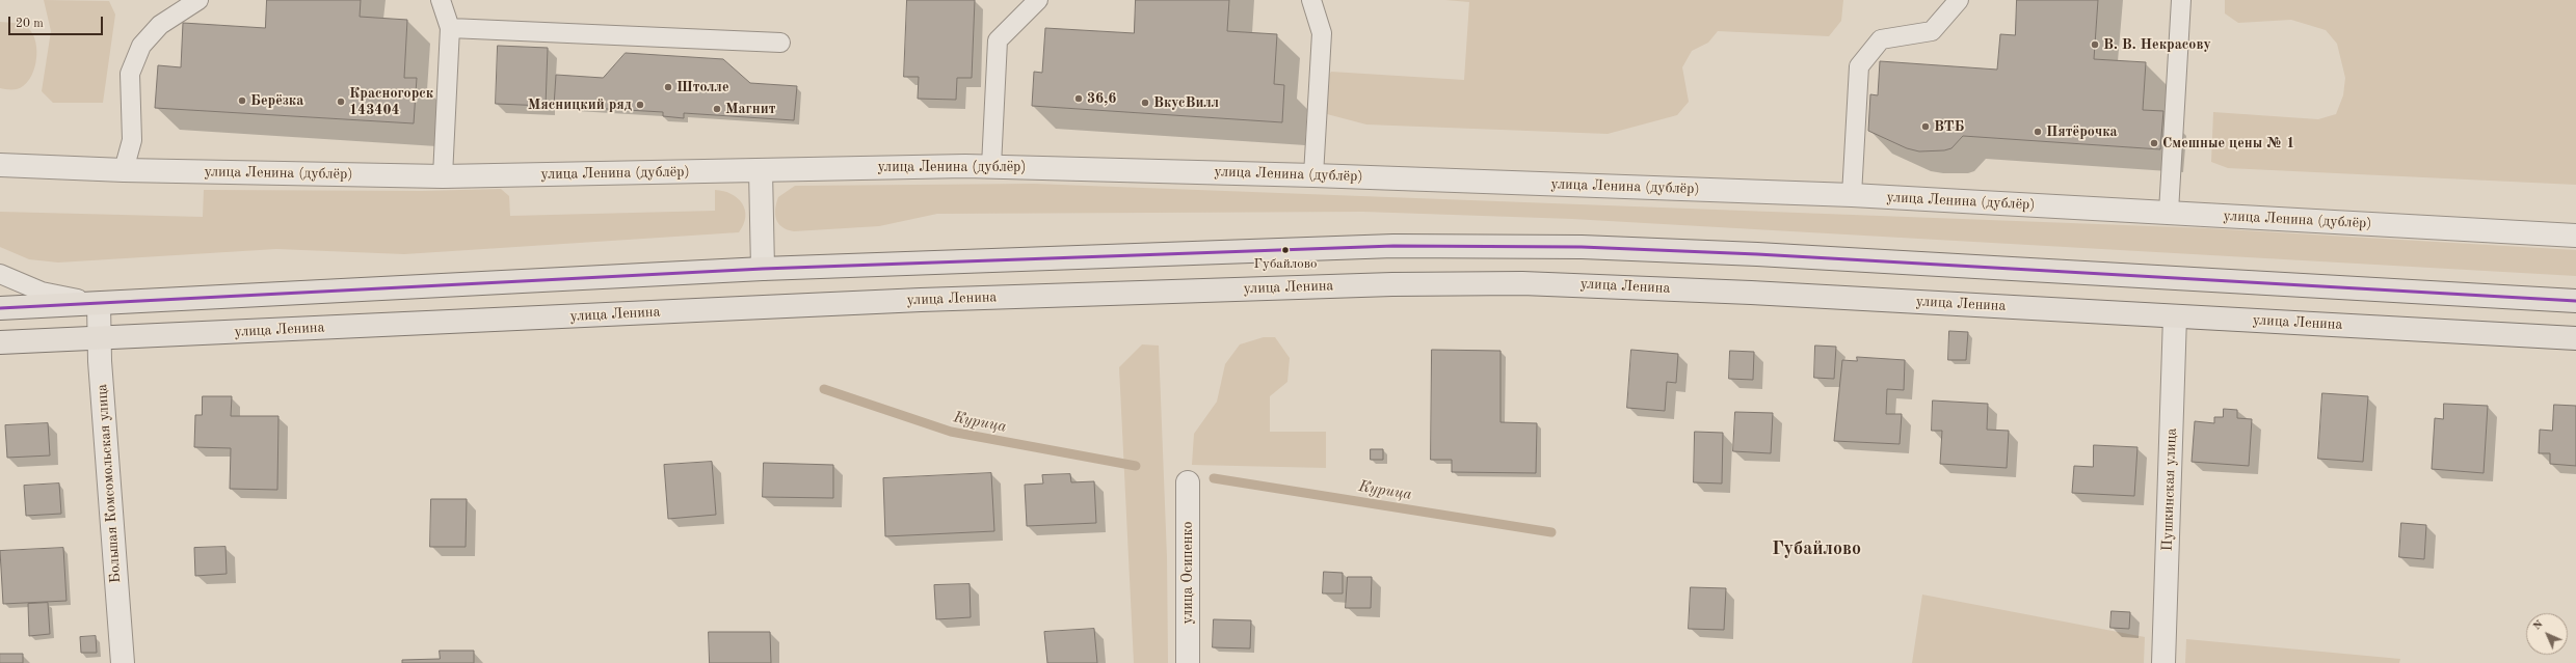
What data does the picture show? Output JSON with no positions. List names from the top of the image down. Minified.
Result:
{"streets":{"main road":["улица Ленина"],"street":["улица Ленина (дублёр)","Большая Комсомольская улица","Пушкинская улица","улица Осипенко"]},"crossings":[["улица Ленина","Большая Комсомольская улица"],["улица Ленина","Пушкинская улица"]],"districts":["Губайлово"],"water":["Курица"],"places":["В. В. Некрасову","Штолле","36,6","Берёзка","Красногорск 143404","ВкусВилл","Мясницкий ряд","Магнит","ВТБ","Пятёрочка","Смешные цены № 1","Губайлово"],"scale_bar":"20 m","north":"top left"}
